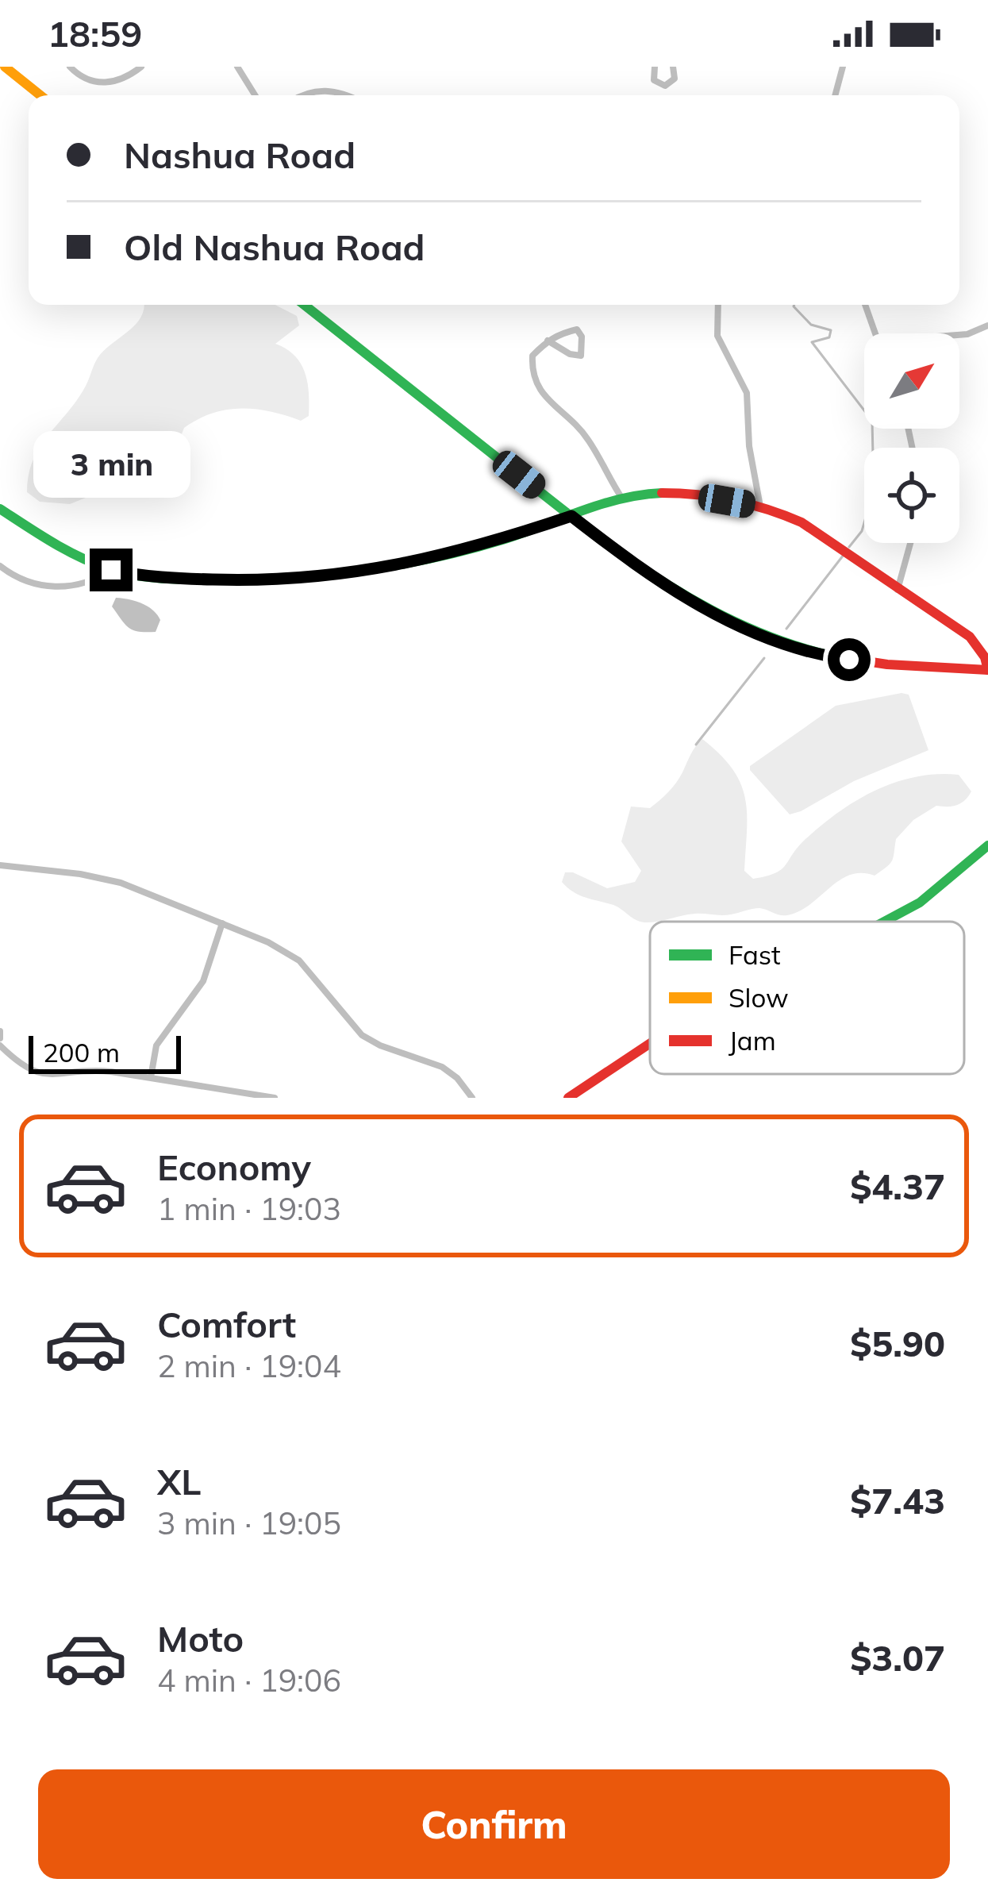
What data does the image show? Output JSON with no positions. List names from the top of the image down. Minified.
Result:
{"legend":["Fast","Slow","Jam"],"scale_bar":"200 m","north":"top right","page":{"status":"18:59","banner":["Nashua Road","Old Nashua Road"],"bubble":"3 min","scale":"200 m","list":[{"name":"Economy","note":"1 min · 19:03","value":"$4.37"},{"name":"Comfort","note":"2 min · 19:04","value":"$5.90"},{"name":"XL","note":"3 min · 19:05","value":"$7.43"},{"name":"Moto","note":"4 min · 19:06","value":"$3.07"}],"buttons":"Confirm"}}
